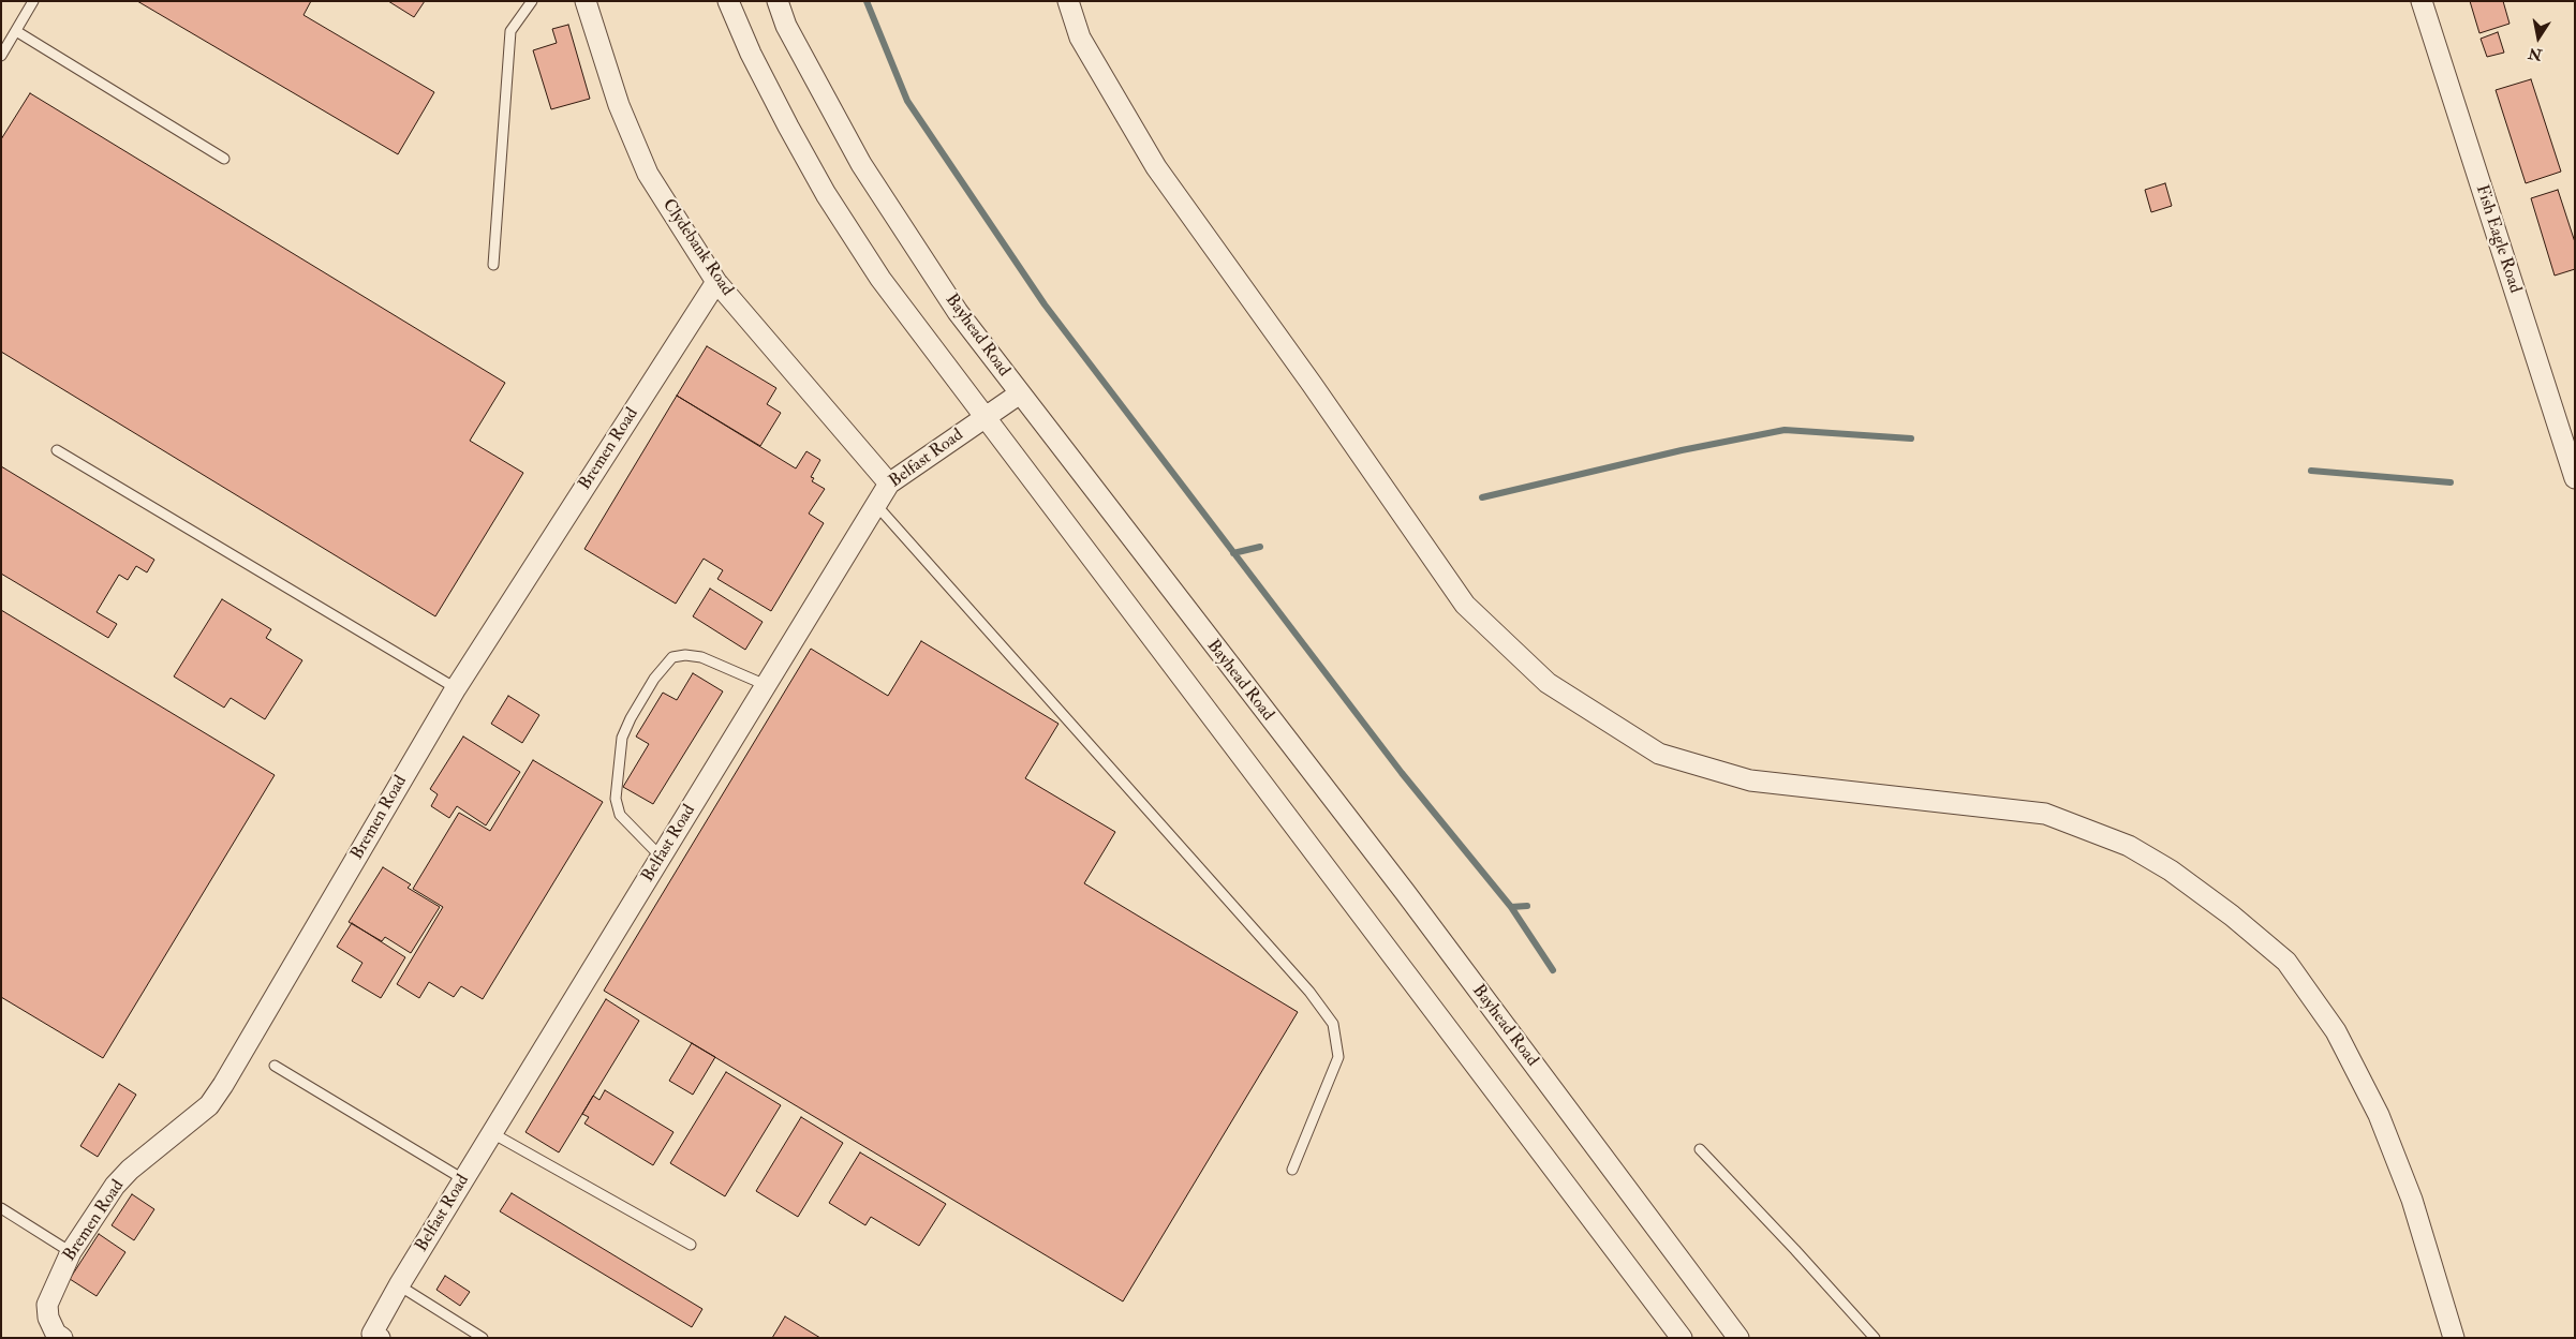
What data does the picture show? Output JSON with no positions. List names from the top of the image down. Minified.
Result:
{"streets":{"street":["Fish Eagle Road","Clydebank Road","Bayhead Road","Bremen Road","Belfast Road"]},"crossings":[["Clydebank Road","Bremen Road"],["Clydebank Road","Belfast Road"],["Bayhead Road","Belfast Road"]],"north":"bottom"}
